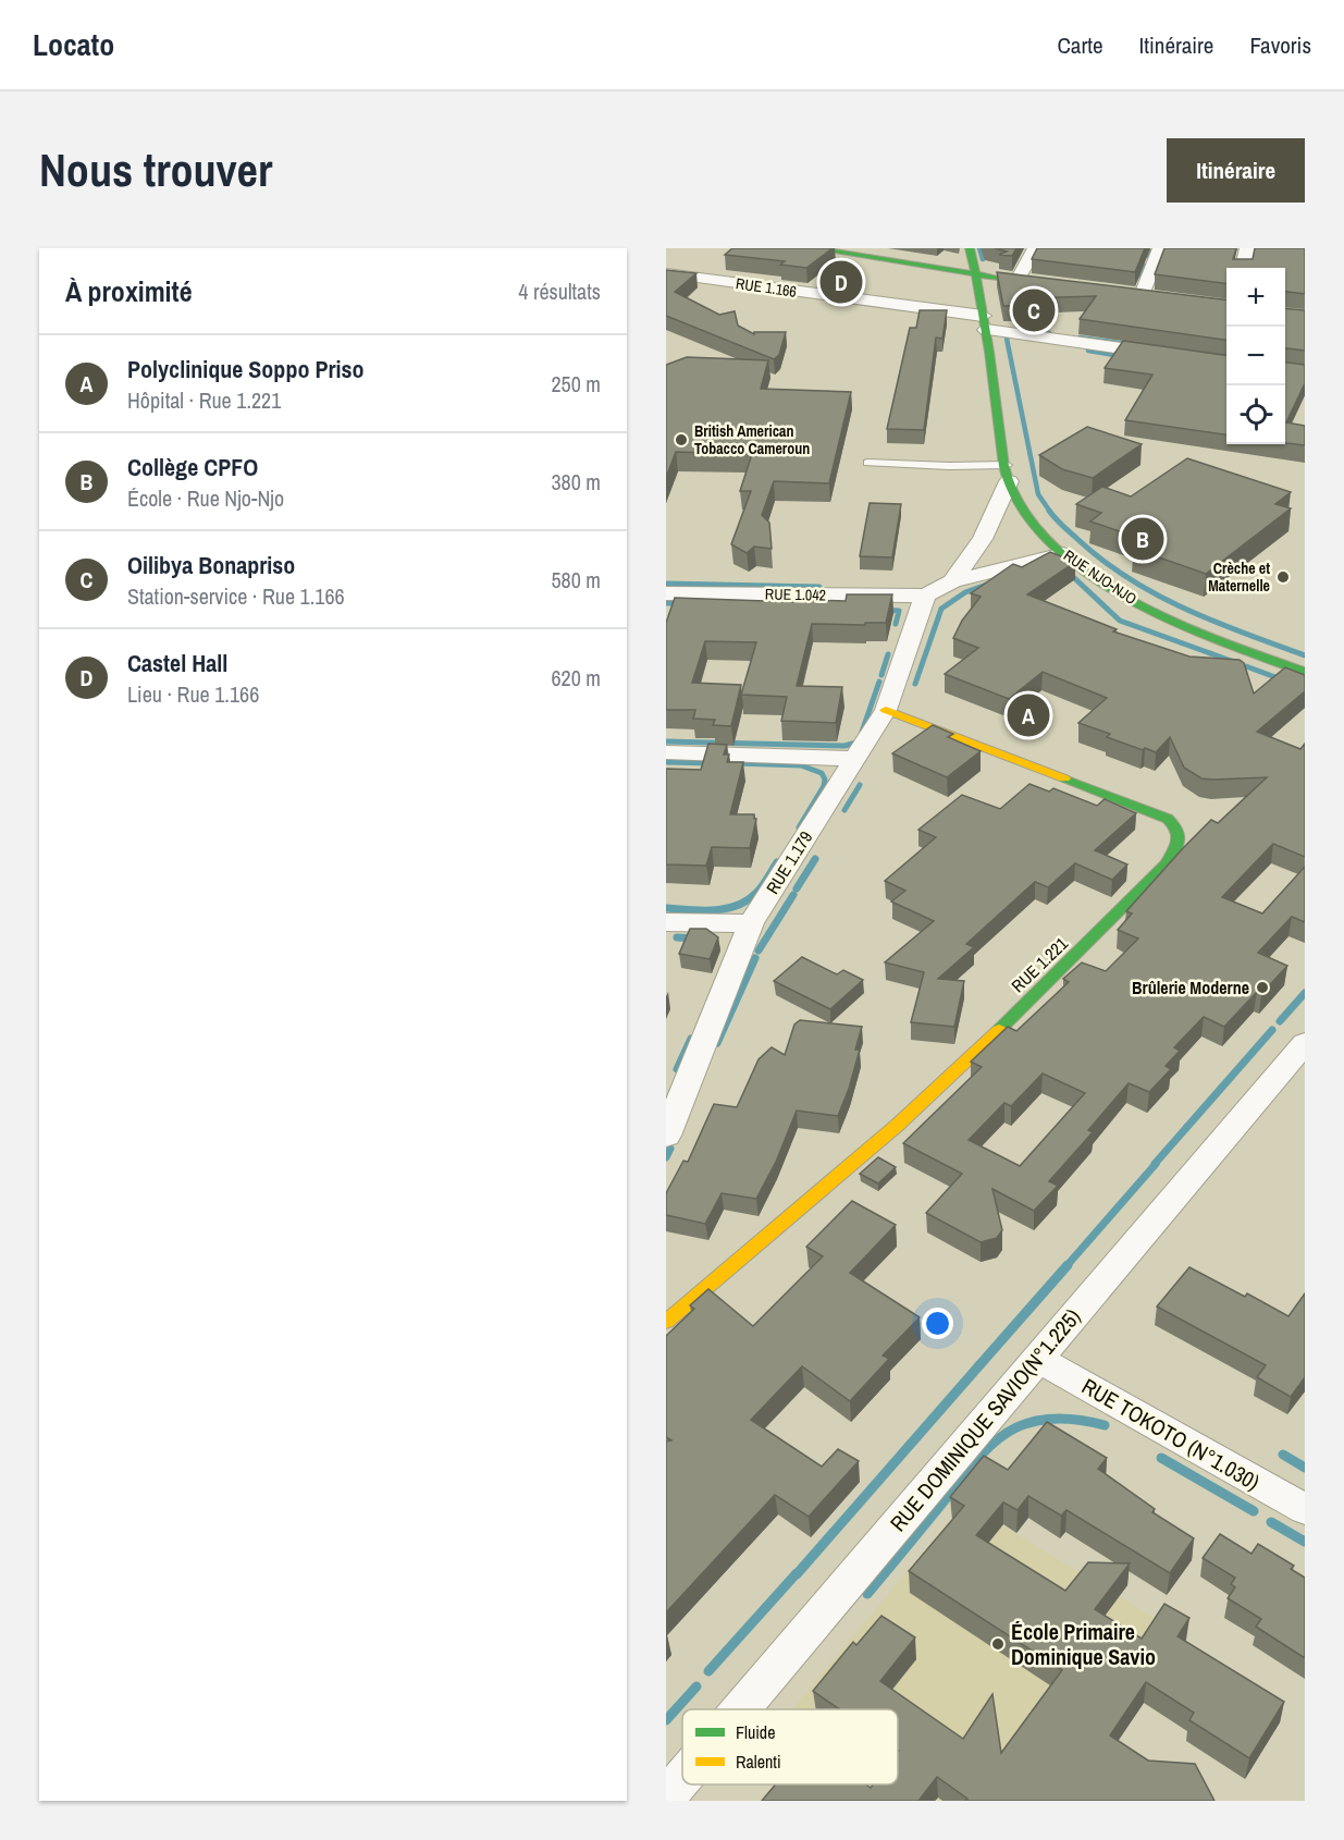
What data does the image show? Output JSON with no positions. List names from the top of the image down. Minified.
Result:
{"streets":{"main road":["RUE NJO-NJO","RUE 1.221"],"street":["RUE 1.166","RUE 1.042","RUE 1.179","RUE DOMINIQUE SAVIO(N°1.225)","RUE TOKOTO (N°1.030)"]},"crossings":[["RUE 1.166","RUE NJO-NJO"],["RUE 1.042","RUE 1.179"],["RUE 1.179","RUE 1.221"],["RUE DOMINIQUE SAVIO(N°1.225)","RUE TOKOTO (N°1.030)"]],"places":["British American Tobacco Cameroun","Crèche et Maternelle","Brûlerie Moderne","École Primaire Dominique Savio"],"legend":["Fluide","Ralenti"],"page":{"header":"Locato","nav":["Carte","Itinéraire","Favoris"],"buttons":"Itinéraire","title":"Nous trouver","heading":["À proximité","4 résultats"],"pins":["D","C","B","A"],"map_buttons":["+","−"],"list":[{"mark":"A","name":"Polyclinique Soppo Priso","note":"Hôpital · Rue 1.221","value":"250 m"},{"mark":"B","name":"Collège CPFO","note":"École · Rue Njo-Njo","value":"380 m"},{"mark":"C","name":"Oilibya Bonapriso","note":"Station-service · Rue 1.166","value":"580 m"},{"mark":"D","name":"Castel Hall","note":"Lieu · Rue 1.166","value":"620 m"}]}}
